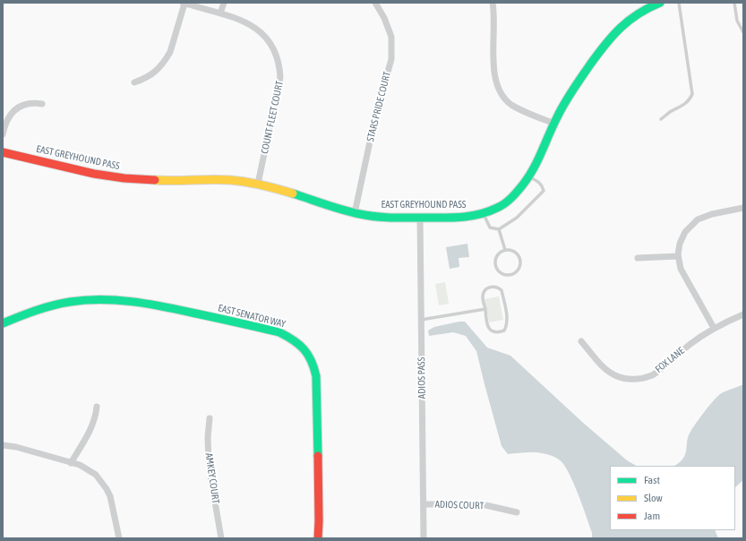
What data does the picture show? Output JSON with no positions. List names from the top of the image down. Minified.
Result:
{"streets":{"street":["STARS PRIDE COURT","COUNT FLEET COURT","EAST GREYHOUND PASS","EAST SENATOR WAY","FOX LANE","ADIOS PASS","AMKEY COURT","ADIOS COURT"]},"crossings":[["STARS PRIDE COURT","EAST GREYHOUND PASS"],["COUNT FLEET COURT","EAST GREYHOUND PASS"],["EAST GREYHOUND PASS","ADIOS PASS"],["ADIOS PASS","ADIOS COURT"]],"legend":["Fast","Slow","Jam"]}
